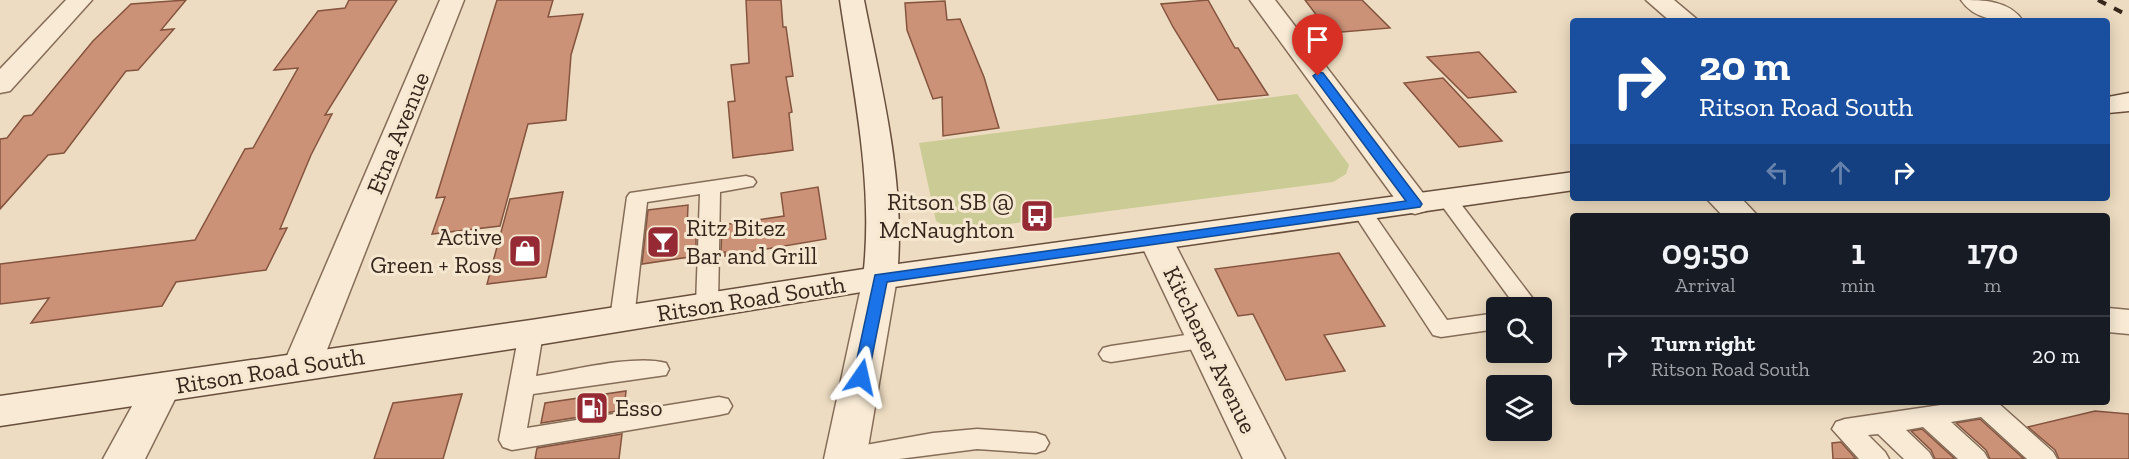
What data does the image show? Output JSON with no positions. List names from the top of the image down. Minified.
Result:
{"streets":{"street":["Etna Avenue","Ritson Road South","Kitchener Avenue"]},"crossings":[["Etna Avenue","Ritson Road South"],["Ritson Road South","Kitchener Avenue"]],"places":{"bus stop":["Ritson SB @ McNaughton"],"bar":["Ritz Bitez Bar and Grill"],"shop":["Active Green + Ross"],"fuel station":["Esso"]},"page":{"turn":["20 m","Ritson Road South"],"eta":["09:50","Arrival","1","min","170","m"],"list":[{"name":"Turn right","note":"Ritson Road South","value":"20 m"}]}}
